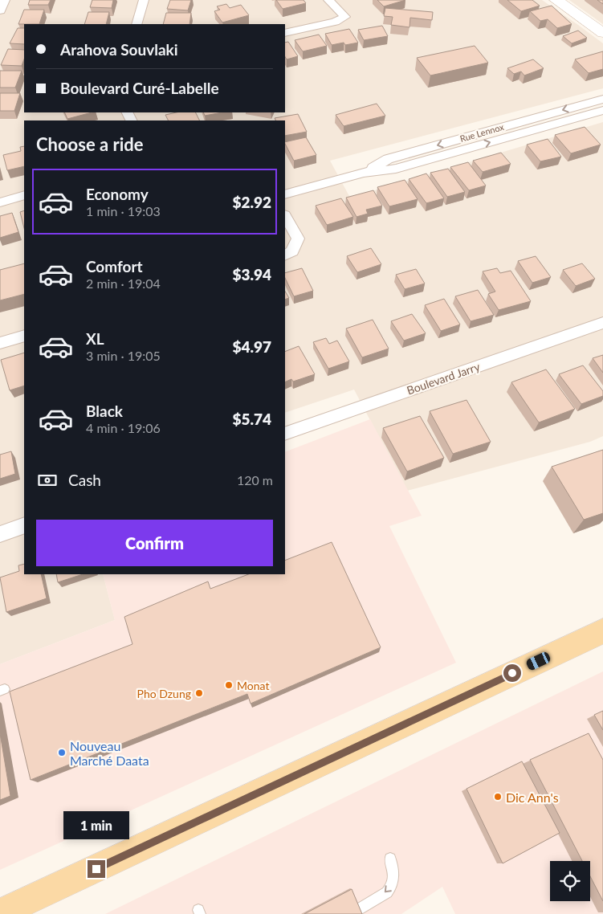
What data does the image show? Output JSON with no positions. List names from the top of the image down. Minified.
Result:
{"streets":{"street":["Rue Lennox","Boulevard Jarry"]},"places":["Monat","Pho Dzung","Nouveau Marché Daata","Dic Ann's"],"page":{"banner":["Arahova Souvlaki","Boulevard Curé-Labelle"],"heading":"Choose a ride","list":[{"name":"Economy","note":"1 min · 19:03","value":"$2.92"},{"name":"Comfort","note":"2 min · 19:04","value":"$3.94"},{"name":"XL","note":"3 min · 19:05","value":"$4.97"},{"name":"Black","note":"4 min · 19:06","value":"$5.74"}],"pay":["Cash","120 m"],"buttons":"Confirm","bubble":"1 min"}}
